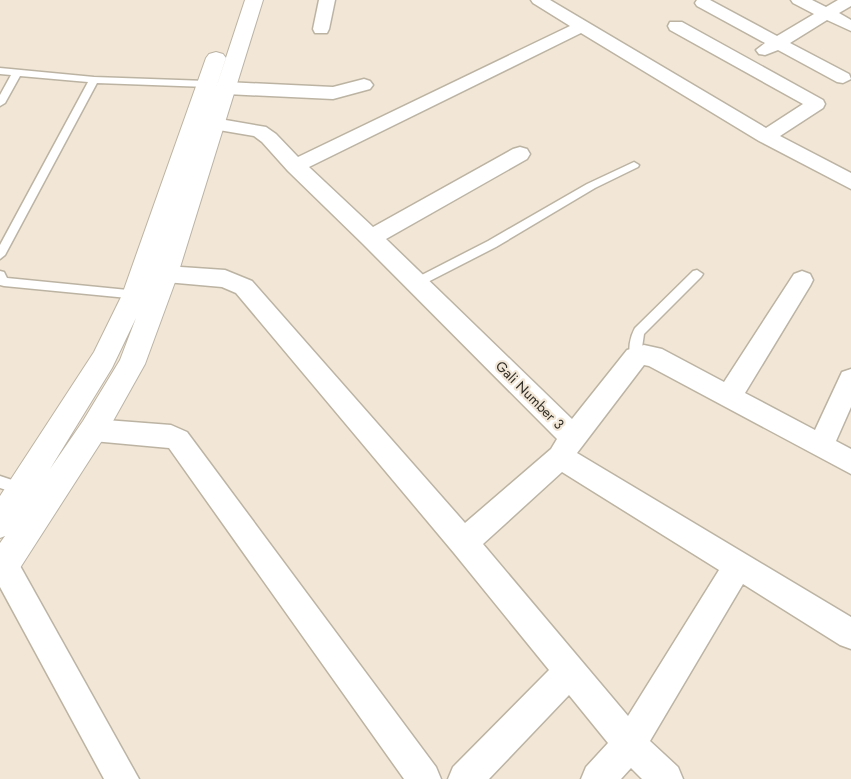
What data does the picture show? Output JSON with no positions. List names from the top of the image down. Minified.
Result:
{"streets":{"street":["Gali Number 3"]}}
